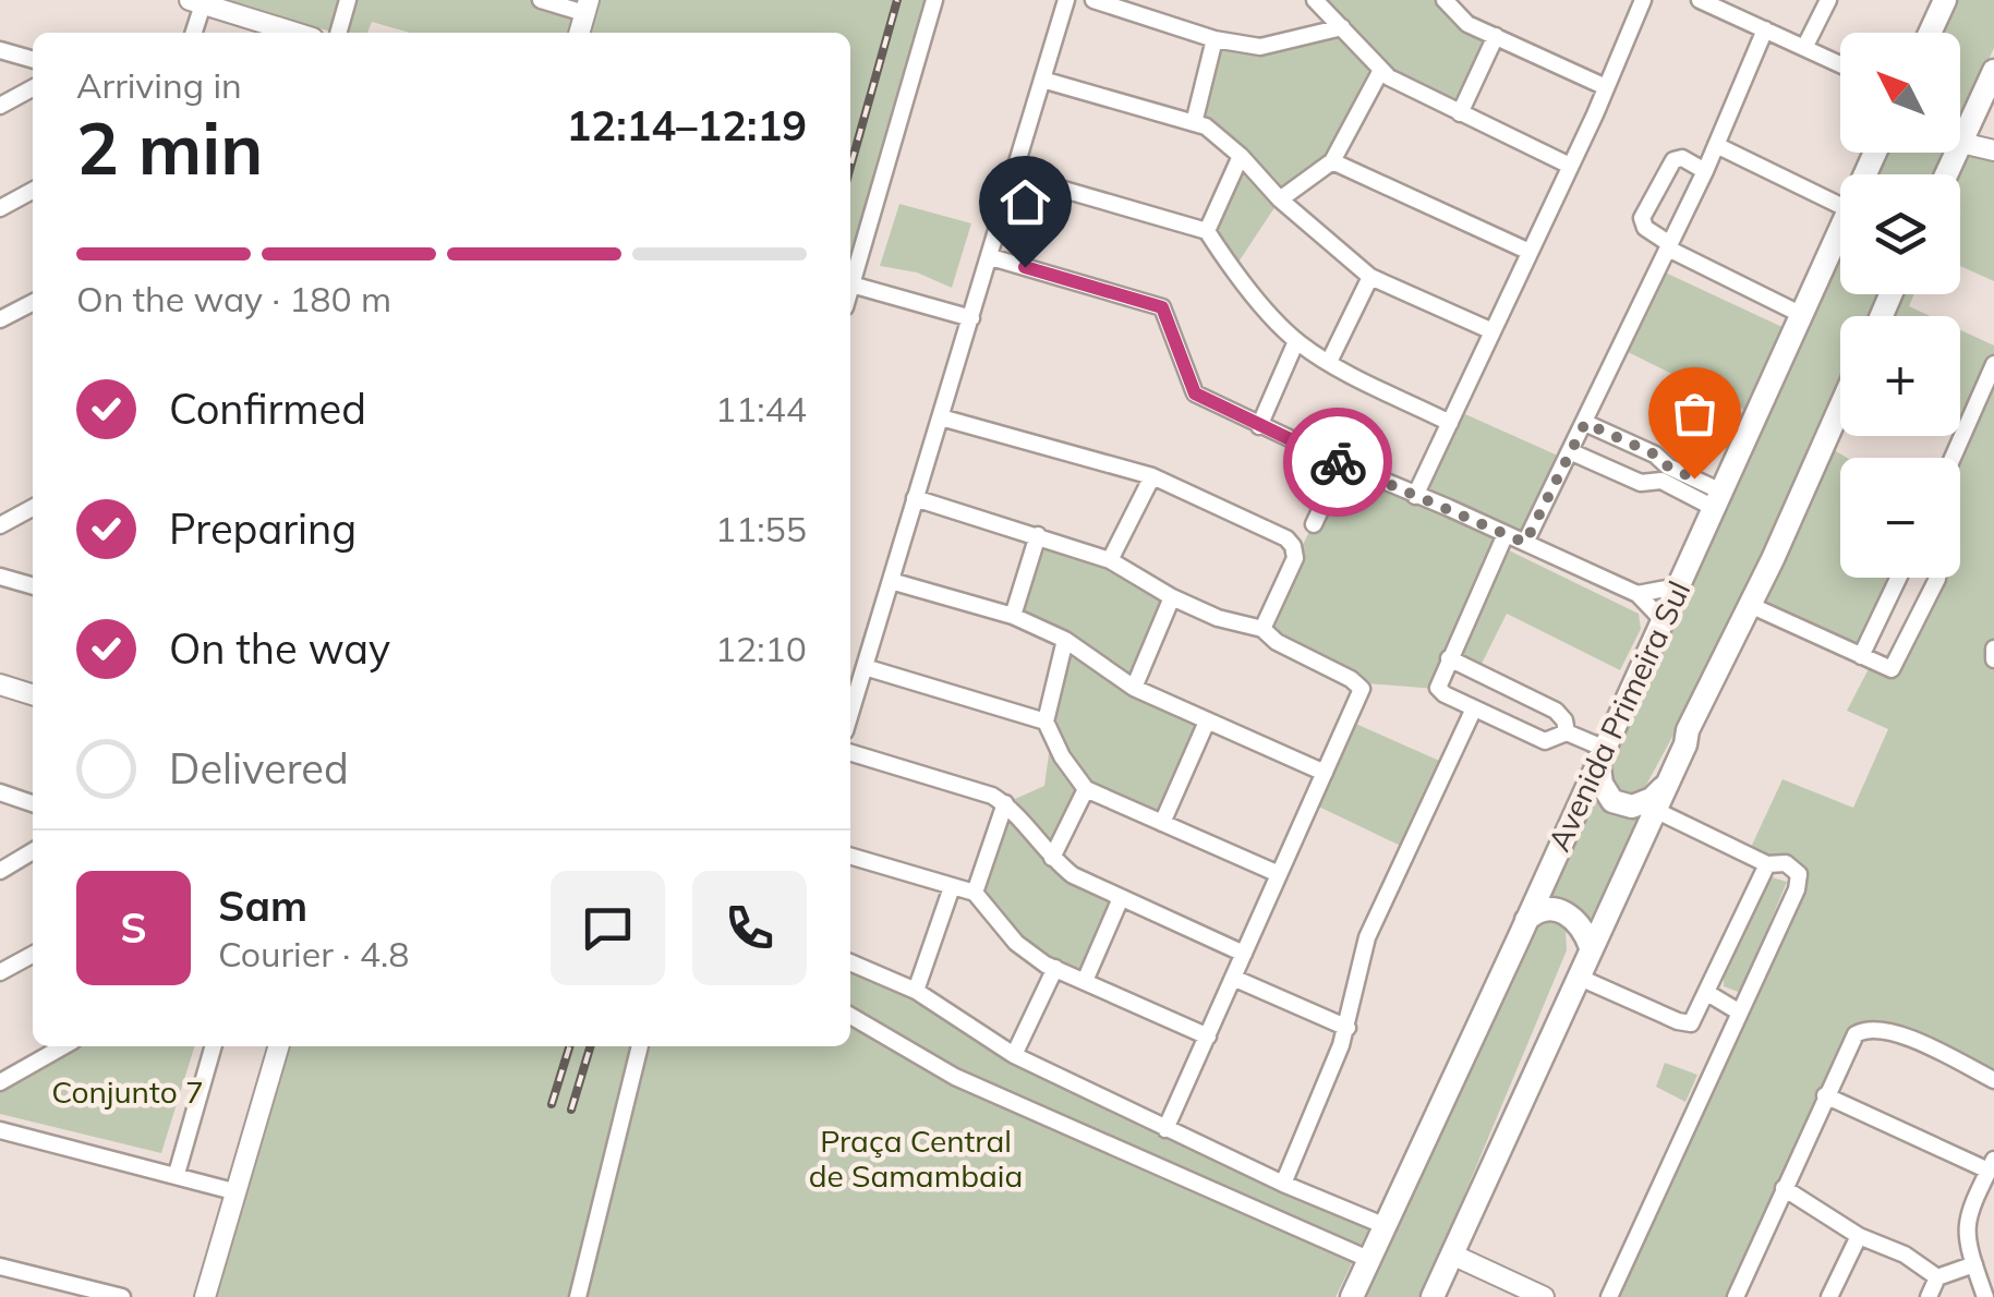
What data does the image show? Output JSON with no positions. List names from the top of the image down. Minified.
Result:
{"streets":{"main road":["Avenida Primeira Sul"]},"parks":["Conjunto 7","Praça Central de Samambaia"],"north":"top left","page":{"map_buttons":["+","−"],"heading":["2 min","Arriving in","12:14–12:19"],"panel":["Sam","Courier · 4.8"],"bar":"On the way · 180 m","list":[["Confirmed","11:44"],["Preparing","11:55"],["On the way","12:10"],"Delivered"],"round":"S"}}
